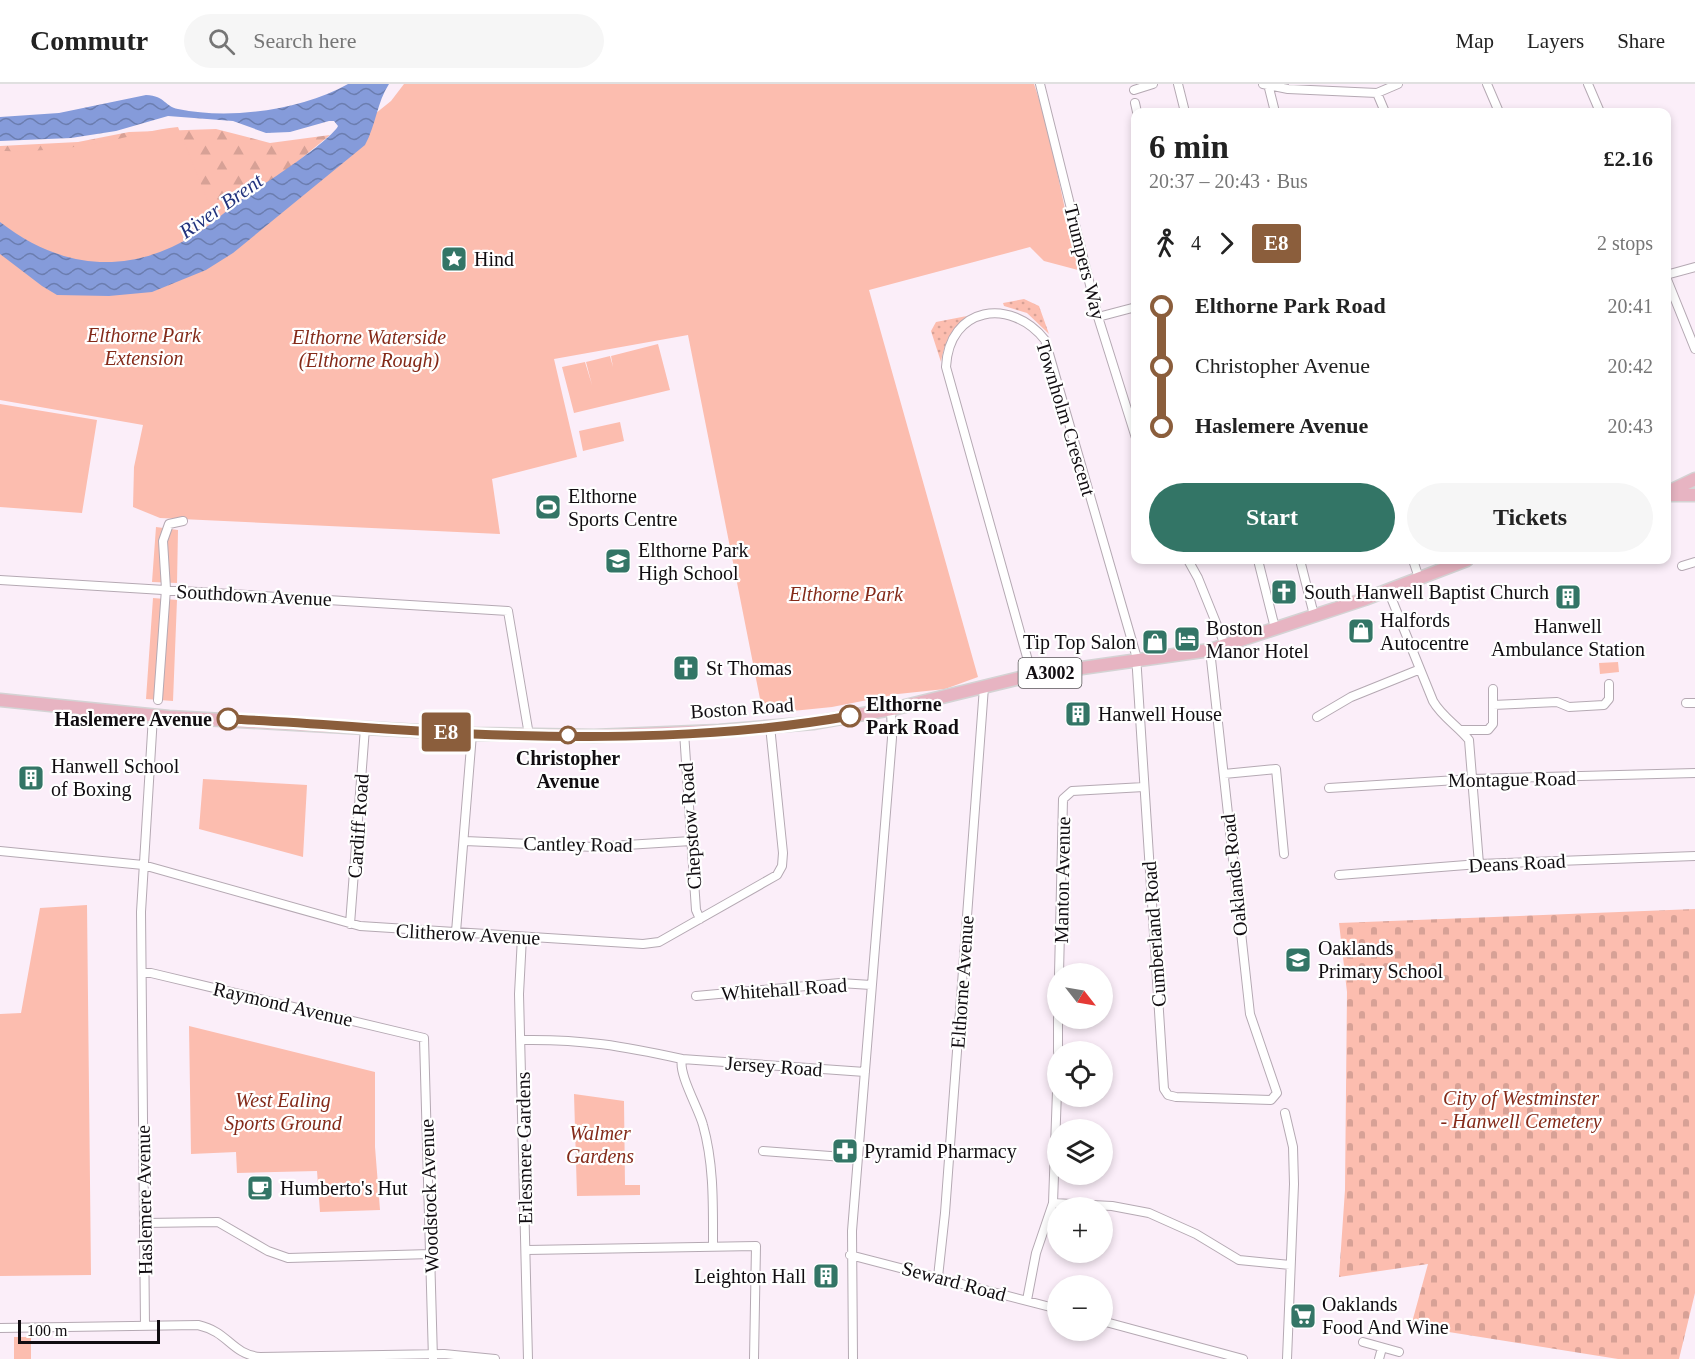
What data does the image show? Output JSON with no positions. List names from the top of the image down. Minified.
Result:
{"streets":{"main road":["A3002","Boston Road"],"street":["Trumpers Way","Townholm Crescent","Southdown Avenue","Montague Road","Cardiff Road","Chepstow Road","Cantley Road","Deans Road","Oaklands Road","Manton Avenue","Clitherow Avenue","Cumberland Road","Elthorne Avenue","Whitehall Road","Raymond Avenue","Jersey Road","Erlesmere Gardens","Woodstock Avenue","Haslemere Avenue","Seward Road"]},"crossings":[["Townholm Crescent","Boston Road"],["Townholm Crescent","Cumberland Road"],["Southdown Avenue","Boston Road"],["Boston Road","Cardiff Road"],["Boston Road","Chepstow Road"],["Boston Road","Oaklands Road"],["Boston Road","Clitherow Avenue"],["Boston Road","Cumberland Road"],["Boston Road","Elthorne Avenue"],["Boston Road","Haslemere Avenue"],["Cardiff Road","Clitherow Avenue"],["Chepstow Road","Cantley Road"],["Chepstow Road","Clitherow Avenue"],["Oaklands Road","Cumberland Road"],["Manton Avenue","Cumberland Road"],["Clitherow Avenue","Erlesmere Gardens"],["Clitherow Avenue","Haslemere Avenue"],["Elthorne Avenue","Seward Road"],["Raymond Avenue","Woodstock Avenue"],["Raymond Avenue","Haslemere Avenue"],["Jersey Road","Erlesmere Gardens"]],"water":["River Brent"],"parks":["Elthorne Park Extension","Elthorne Waterside (Elthorne Rough)","Elthorne Park","City of Westminster - Hanwell Cemetery","West Ealing Sports Ground","Walmer Gardens"],"places":{"place":["Hind"],"sports":["Elthorne Sports Centre"],"school or university":["Elthorne Park High School","Oaklands Primary School"],"church":["South Hanwell Baptist Church","St Thomas"],"building":["Hanwell Ambulance Station","Hanwell House","Hanwell School of Boxing","Leighton Hall"],"shop":["Halfords Autocentre","Tip Top Salon"],"hotel":["Boston Manor Hotel"],"other":["Elthorne Park Road","Haslemere Avenue","Christopher Avenue"],"pharmacy":["Pyramid Pharmacy"],"cafe":["Humberto's Hut"],"supermarket":["Oaklands Food And Wine"]},"lines":["bus line E8"],"scale_bar":"100 m","north":"bottom right","page":{"header":"Commutr","search":"Search here","nav":["Map","Layers","Share"],"on_map":"E8","heading":["6 min","20:37 – 20:43 · Bus","£2.16"],"legs":["4","E8","2 stops"],"list":[{"name":"Elthorne Park Road","value":"20:41"},{"name":"Christopher Avenue","value":"20:42"},{"name":"Haslemere Avenue","value":"20:43"}],"buttons":["Start","Tickets"],"map_buttons":["+","−"],"scale":"100 m"}}
